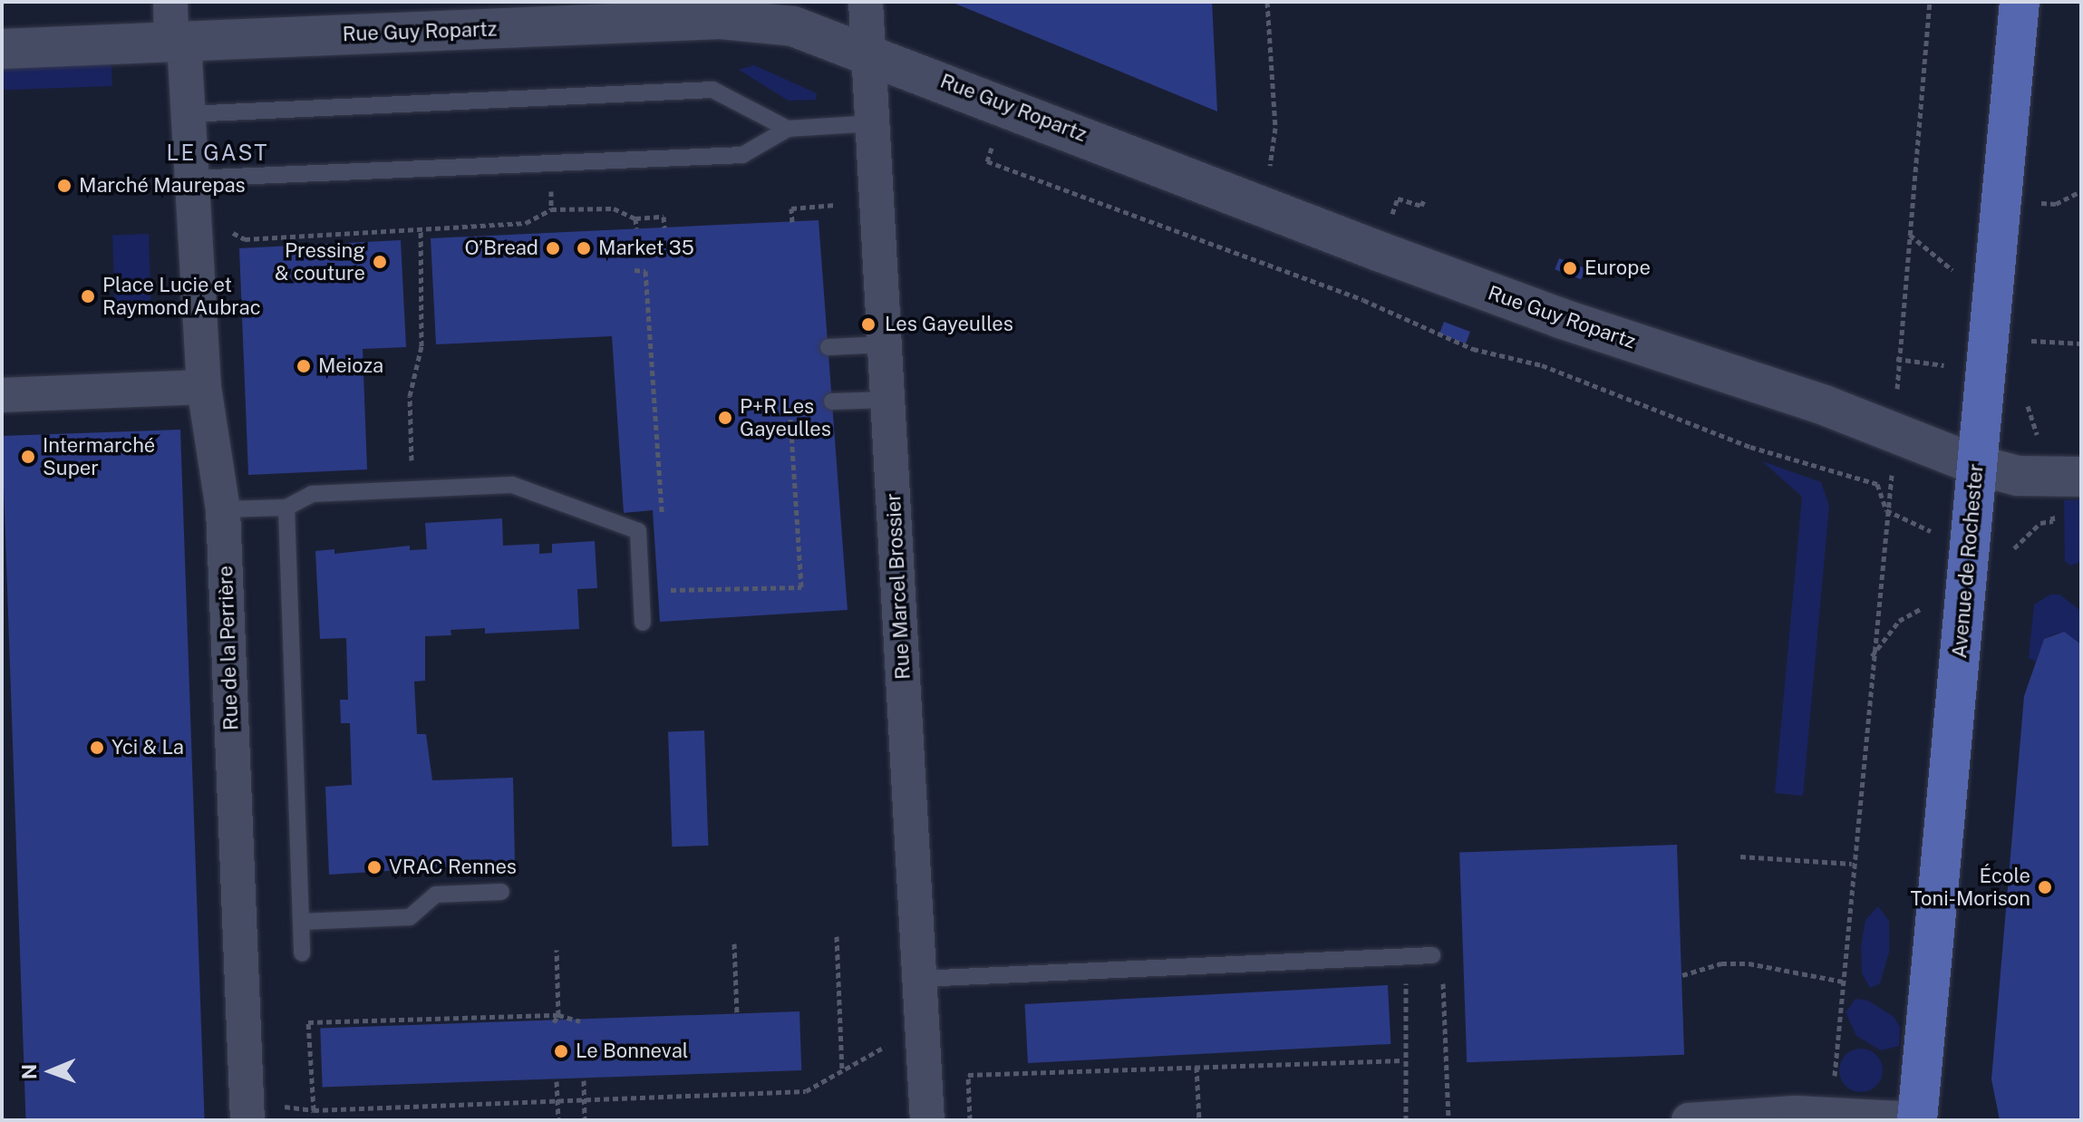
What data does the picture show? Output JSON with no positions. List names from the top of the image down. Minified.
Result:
{"streets":{"main road":["Avenue de Rochester"],"street":["Rue Guy Ropartz","Rue Marcel Brossier","Rue de la Perrière"]},"crossings":[["Rue Guy Ropartz","Avenue de Rochester"],["Rue Guy Ropartz","Rue Marcel Brossier"]],"districts":["LE GAST"],"places":["Marché Maurepas","O’Bread","Market 35","Pressing & couture","Europe","Place Lucie et Raymond Aubrac","Les Gayeulles","Meioza","P+R Les Gayeulles","Intermarché Super","Yci & La","VRAC Rennes","École Toni-Morison","Le Bonneval"],"north":"left"}
